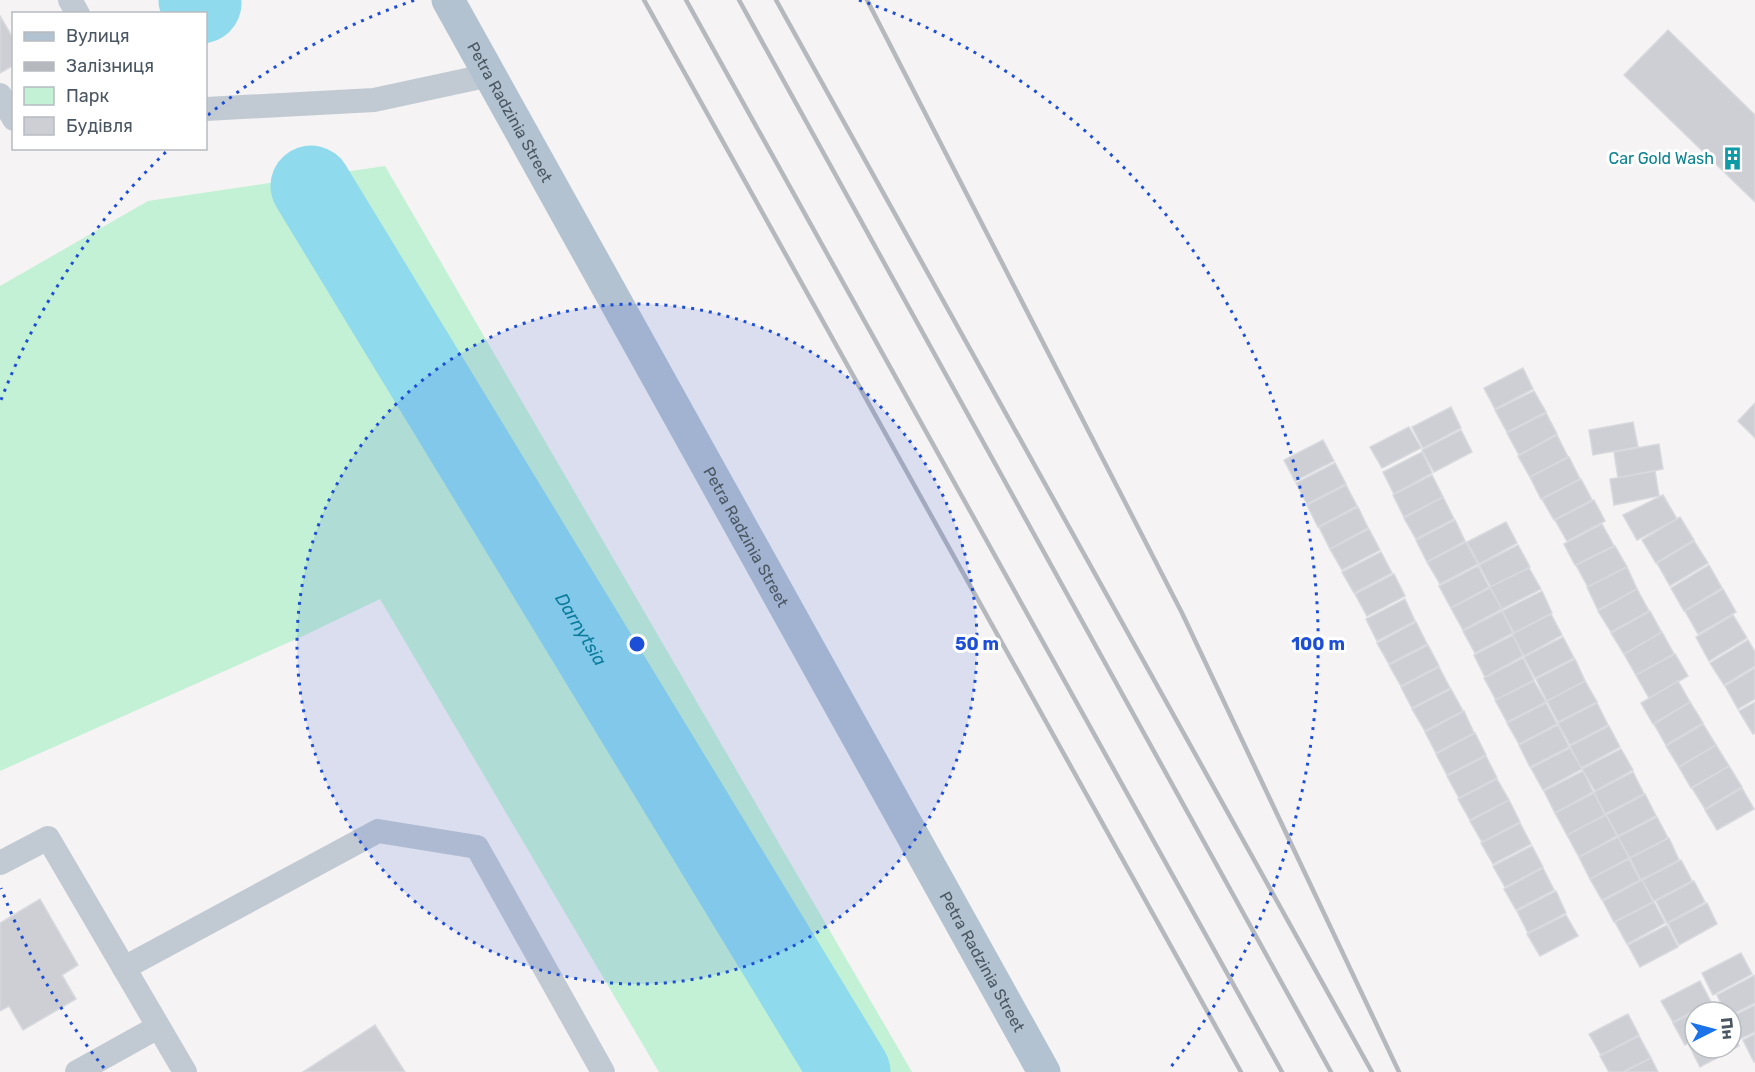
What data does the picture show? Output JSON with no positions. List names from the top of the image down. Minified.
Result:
{"streets":{"main road":["Petra Radzinia Street"]},"water":["Darnytsia"],"places":{"building":["Car Gold Wash"]},"legend":["Вулиця","Залізниця","Парк","Будівля"],"north":"right","rings":["50 m","100 m"]}
